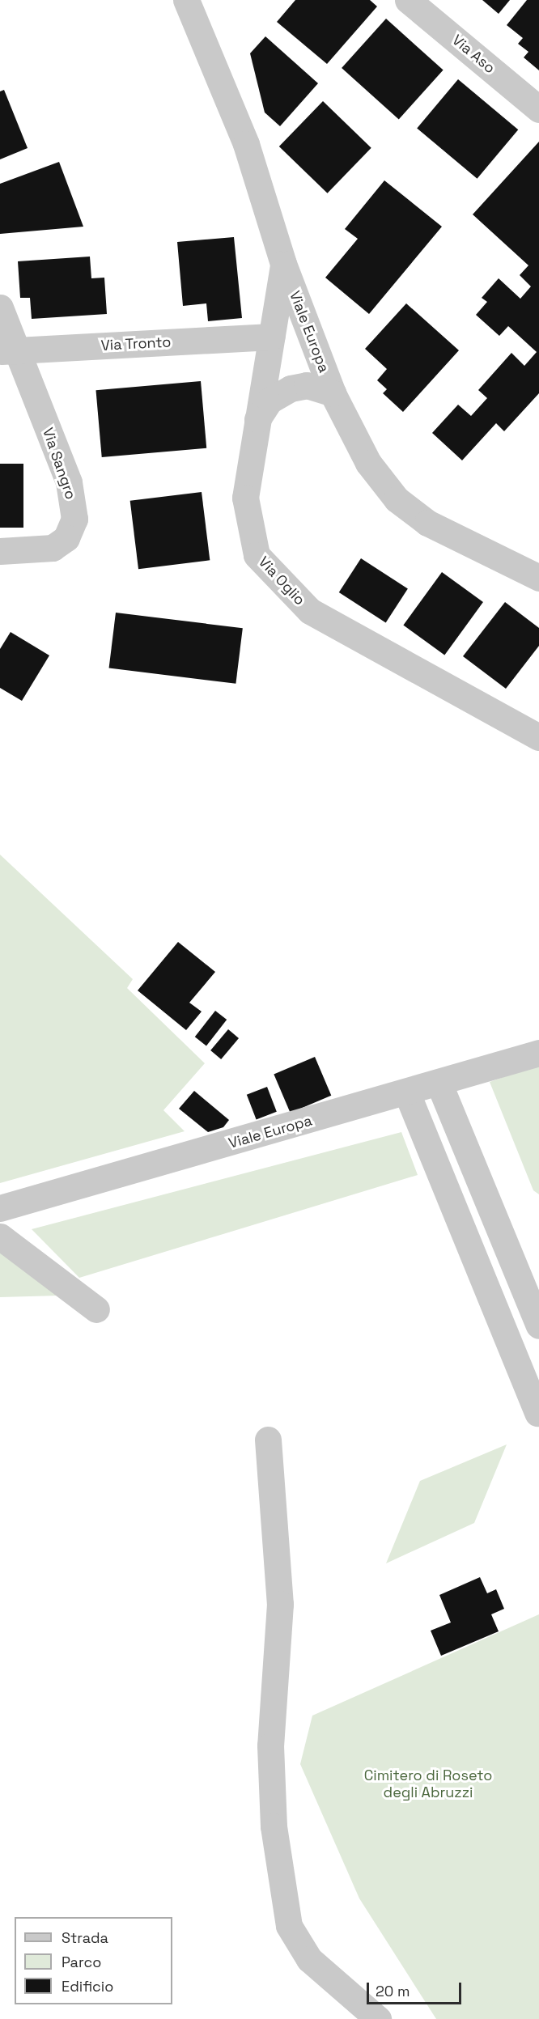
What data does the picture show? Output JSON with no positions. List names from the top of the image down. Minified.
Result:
{"streets":{"street":["Via Aso","Viale Europa","Via Tronto","Via Sangro","Via Oglio"]},"crossings":[["Viale Europa","Via Oglio"],["Via Tronto","Via Sangro"],["Via Tronto","Via Oglio"]],"parks":["Cimitero di Roseto degli Abruzzi"],"legend":["Strada","Parco","Edificio"],"scale_bar":"20 m"}
